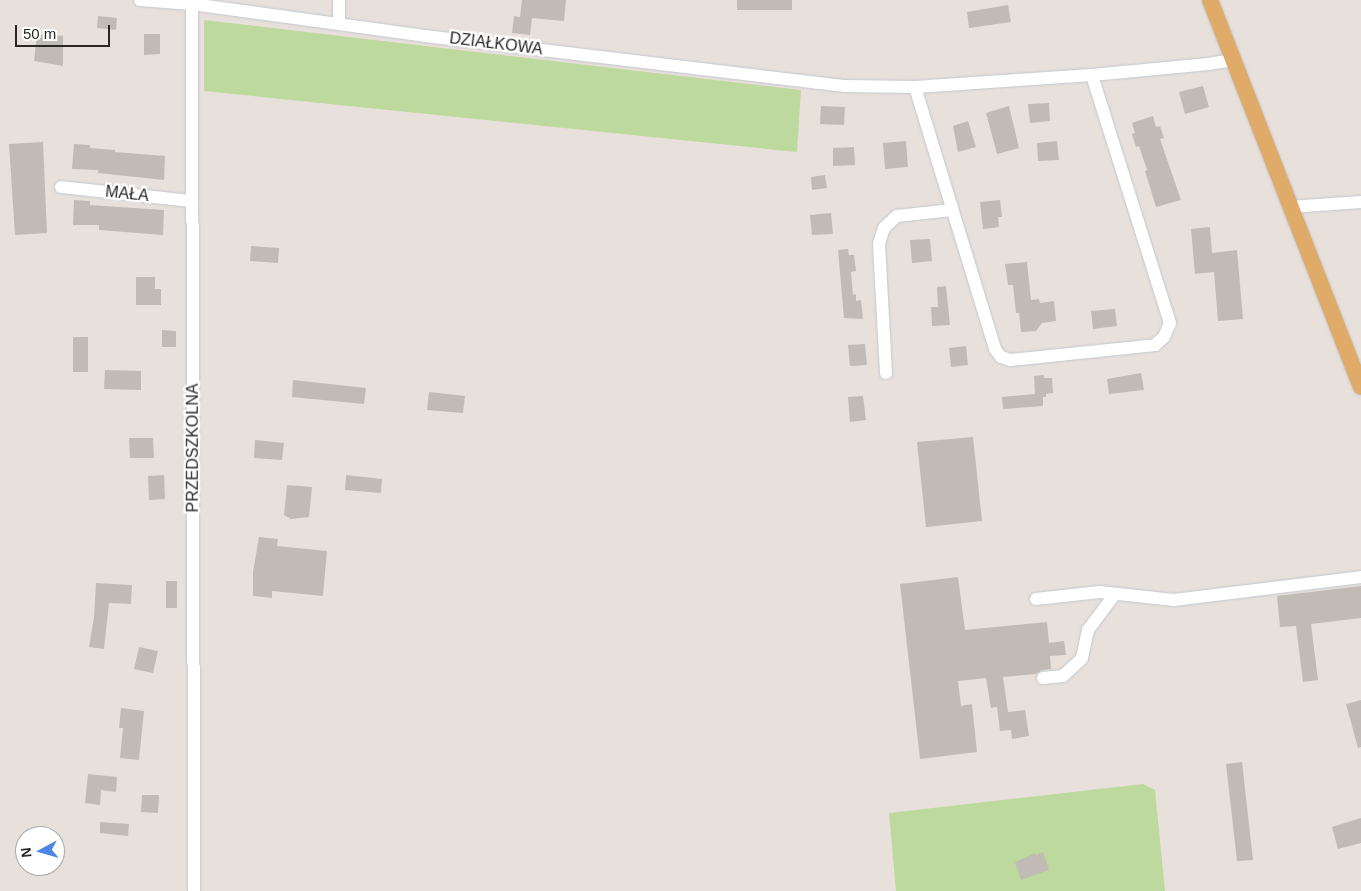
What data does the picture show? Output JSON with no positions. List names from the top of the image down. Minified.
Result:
{"streets":{"street":["DZIAŁKOWA","MAŁA","PRZEDSZKOLNA"]},"crossings":[["DZIAŁKOWA","PRZEDSZKOLNA"],["MAŁA","PRZEDSZKOLNA"]],"scale_bar":"50 m","north":"left"}
